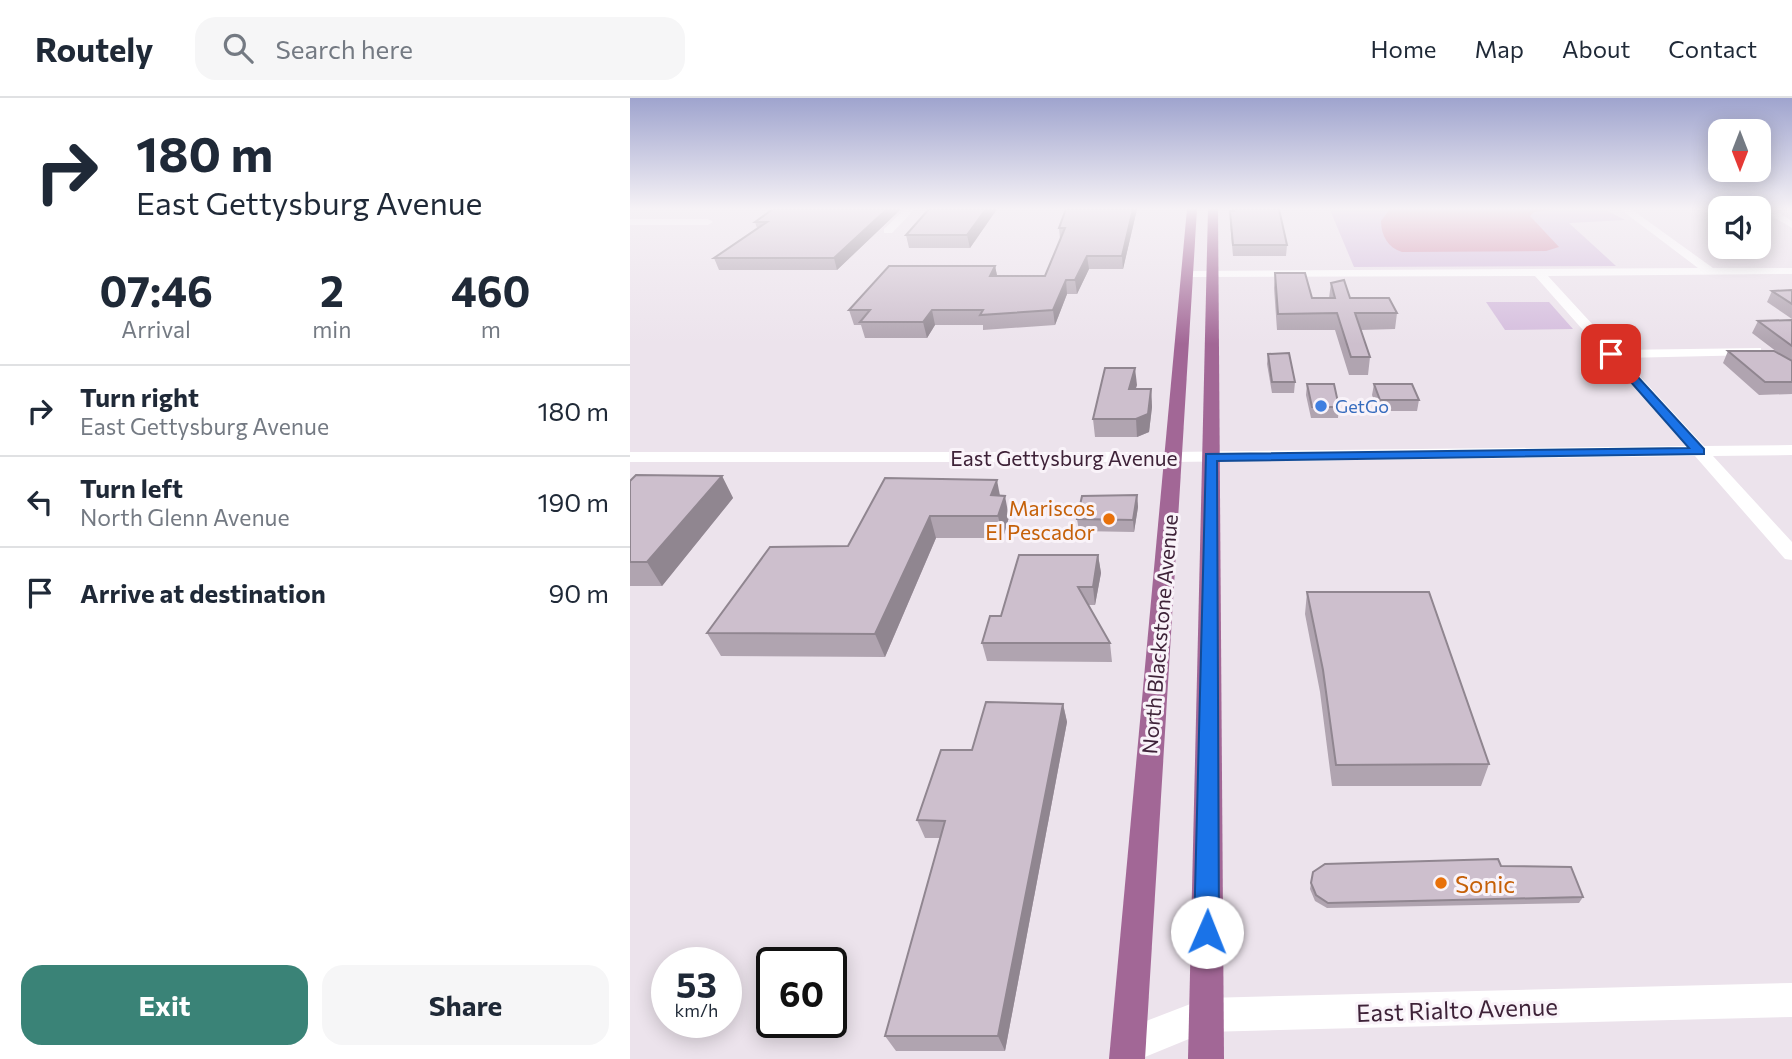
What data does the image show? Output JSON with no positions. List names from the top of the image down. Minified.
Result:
{"streets":{"main road":["North Blackstone Avenue"],"street":["East Gettysburg Avenue","East Rialto Avenue"]},"crossings":[["East Gettysburg Avenue","North Blackstone Avenue"],["North Blackstone Avenue","East Rialto Avenue"]],"places":["GetGo","Mariscos El Pescador","Sonic"],"north":"bottom","page":{"header":"Routely","search":"Search here","nav":["Home","Map","About","Contact"],"turn":["180 m","East Gettysburg Avenue"],"eta":["07:46","Arrival","2","min","460","m"],"list":[{"name":"Turn right","note":"East Gettysburg Avenue","value":"180 m"},{"name":"Turn left","note":"North Glenn Avenue","value":"190 m"},{"name":"Arrive at destination","value":"90 m"}],"speed":"53 km/h","limit":"60","buttons":["Exit","Share"]}}
